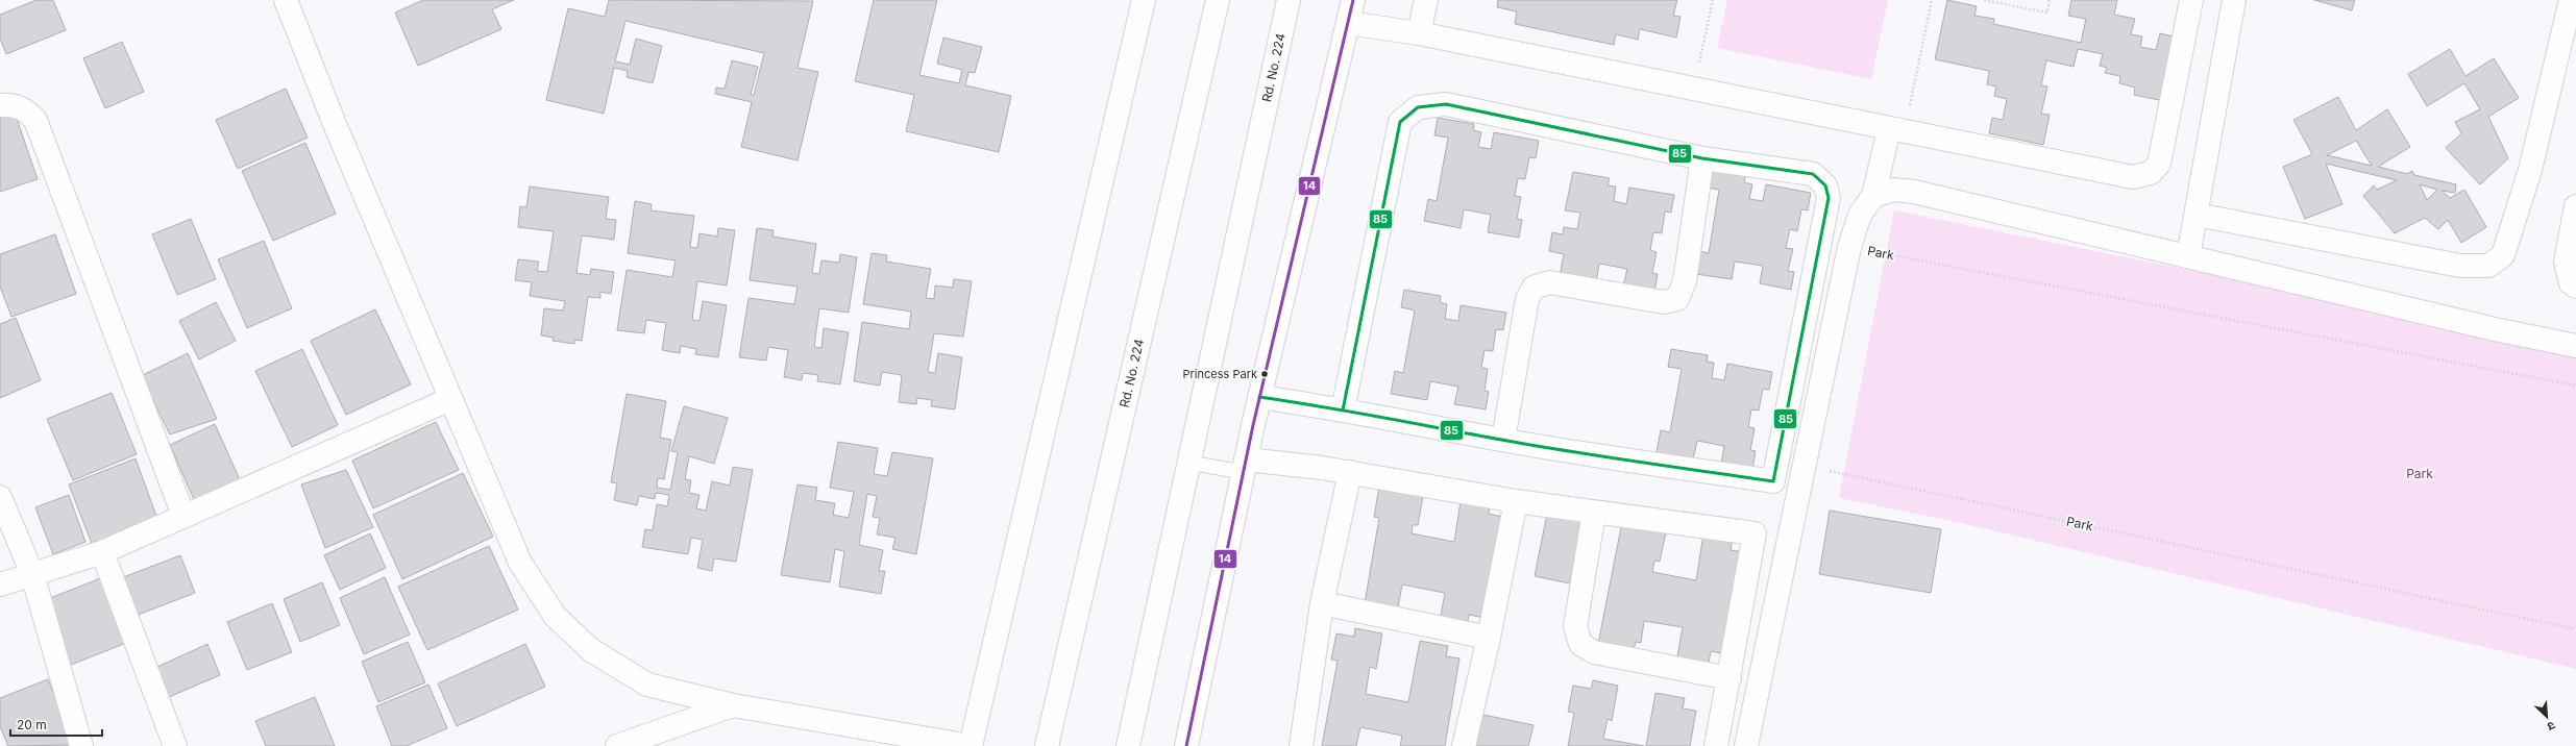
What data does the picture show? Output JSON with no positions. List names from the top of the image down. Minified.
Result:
{"streets":{"street":["Rd. No. 224"],"path":["Park"]},"parks":["Park"],"places":["Princess Park"],"lines":["transit line 14","transit line 85"],"scale_bar":"20 m","north":"bottom right"}
